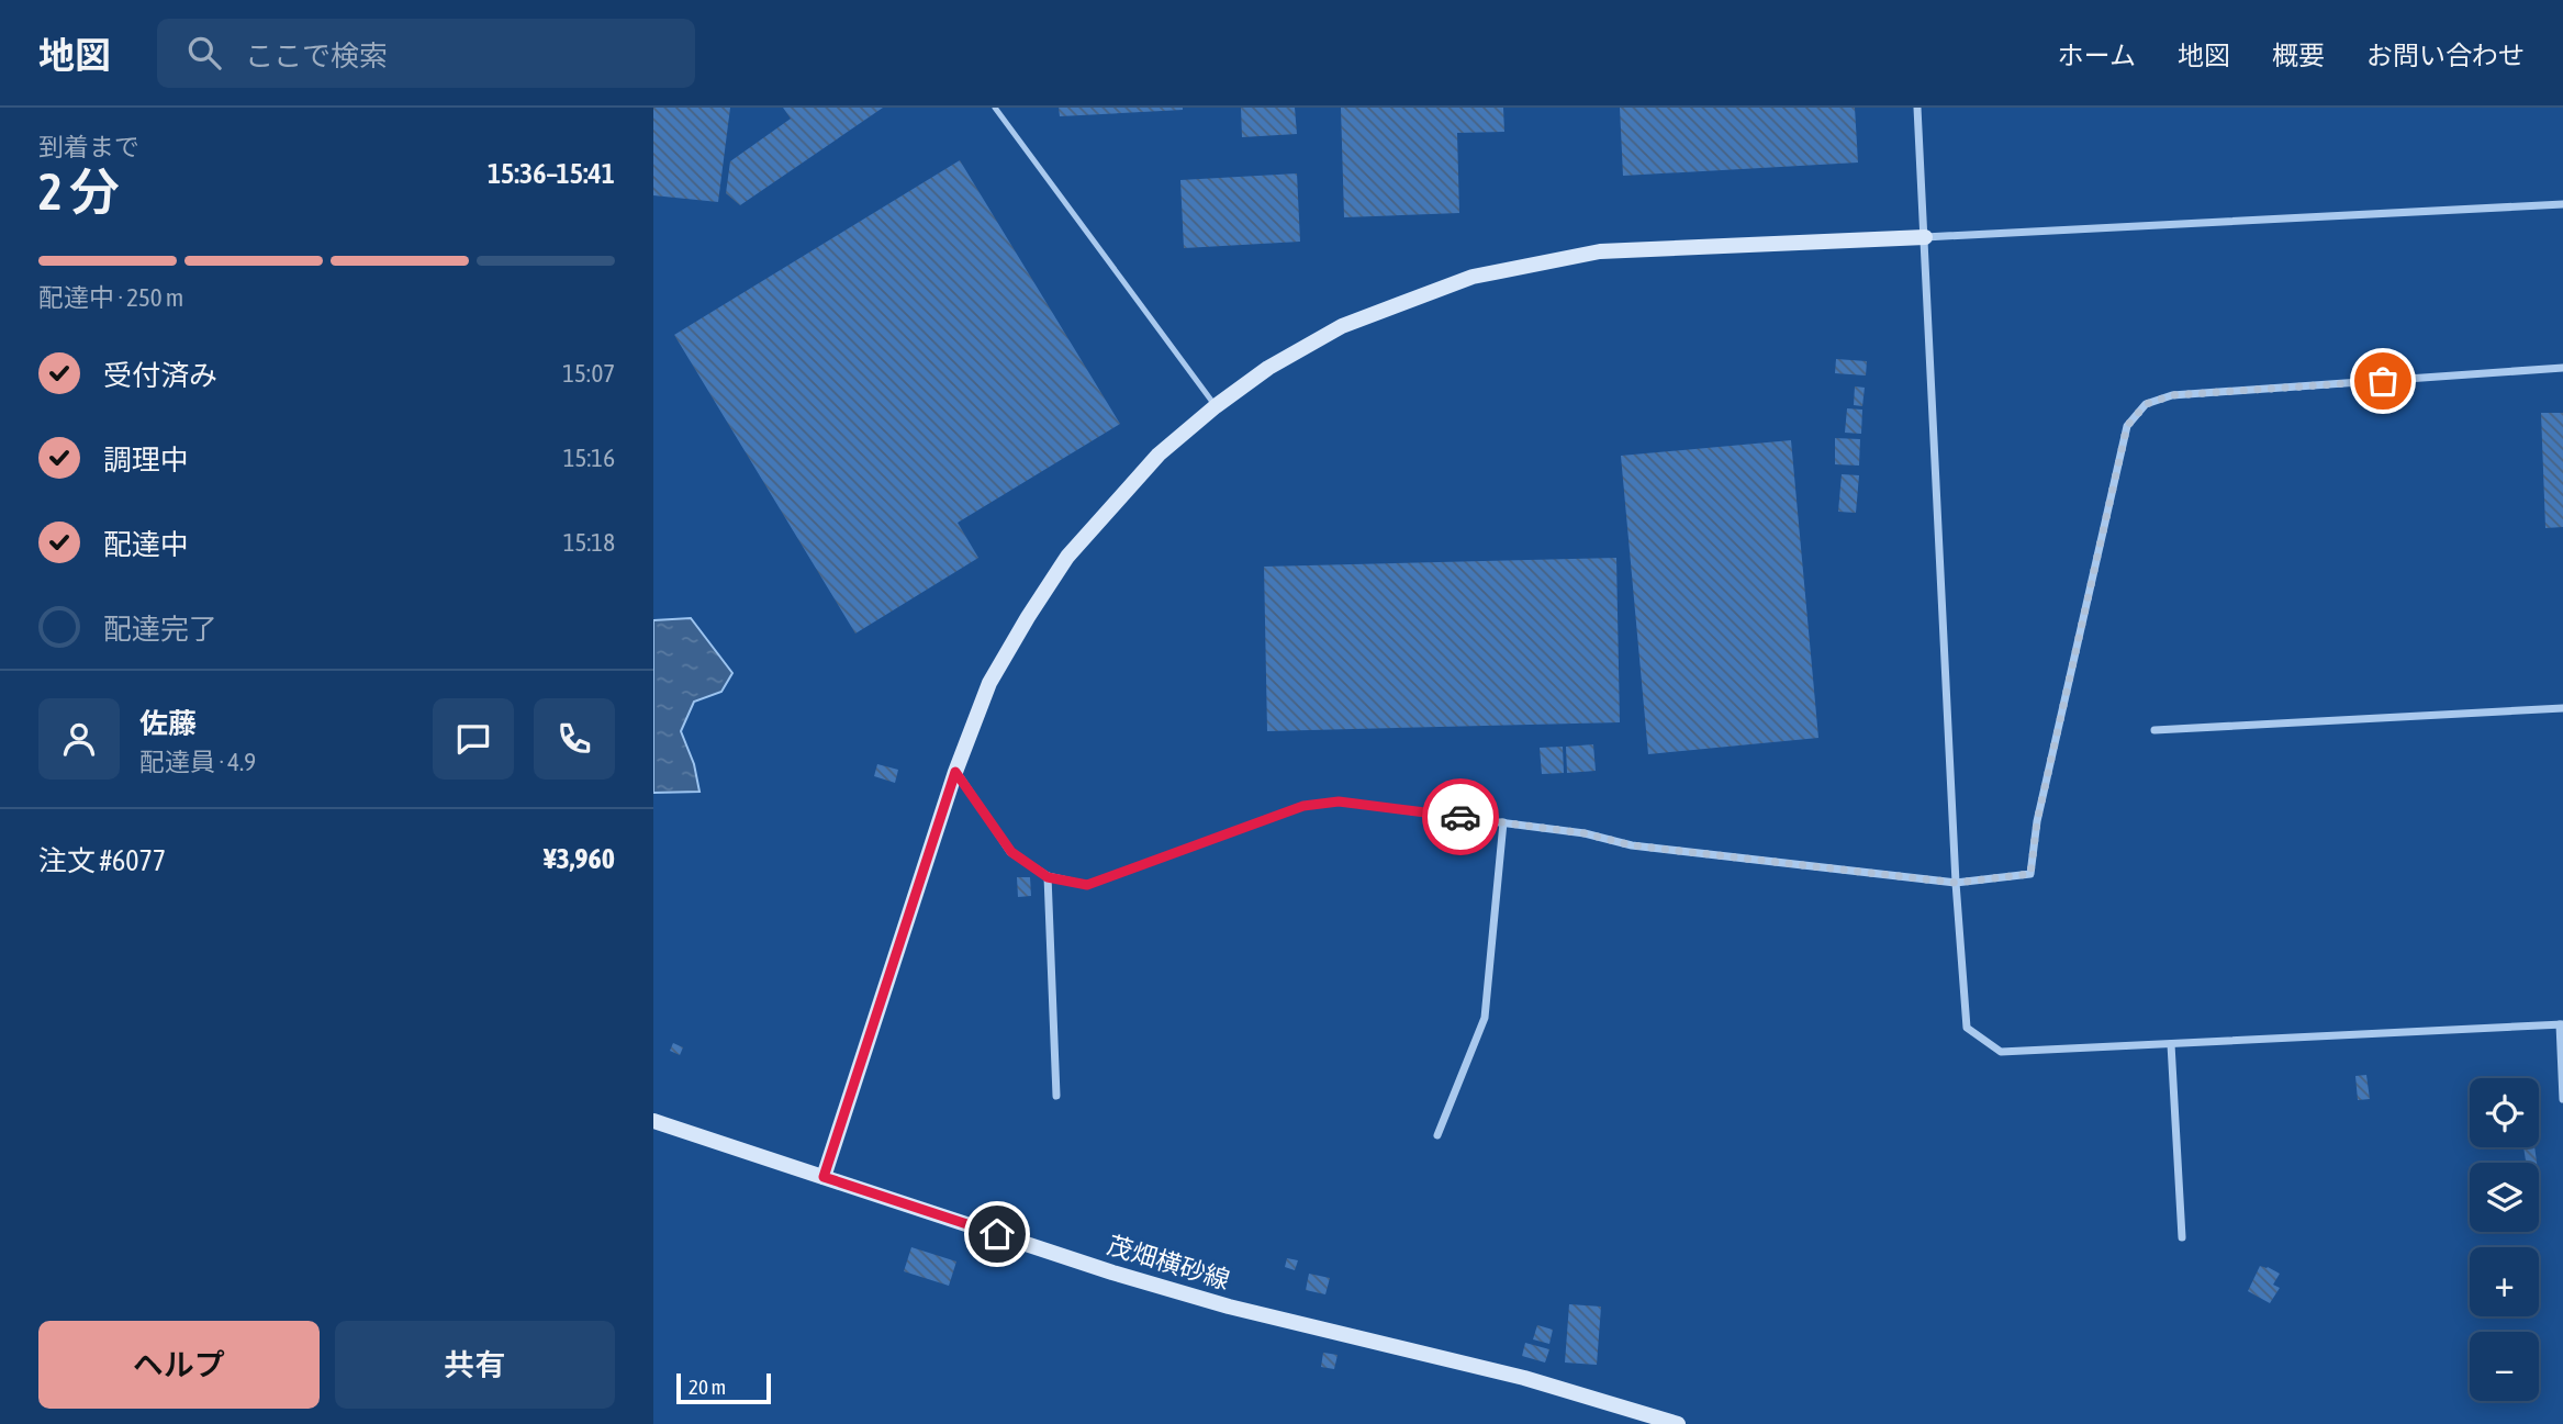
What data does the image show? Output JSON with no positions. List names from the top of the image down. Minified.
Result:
{"streets":{"street":["茂畑横砂線"]},"scale_bar":"20 m","page":{"header":"地図","search":"ここで検索","nav":["ホーム","地図","概要","お問い合わせ"],"heading":["2 分","到着まで","15:36–15:41"],"panel":["佐藤","配達員 · 4.9","注文 #6077","¥3,960"],"bar":"配達中 · 250 m","list":[["受付済み","15:07"],["調理中","15:16"],["配達中","15:18"],"配達完了"],"map_buttons":["+","−"],"buttons":["ヘルプ","共有"],"scale":"20 m"}}
